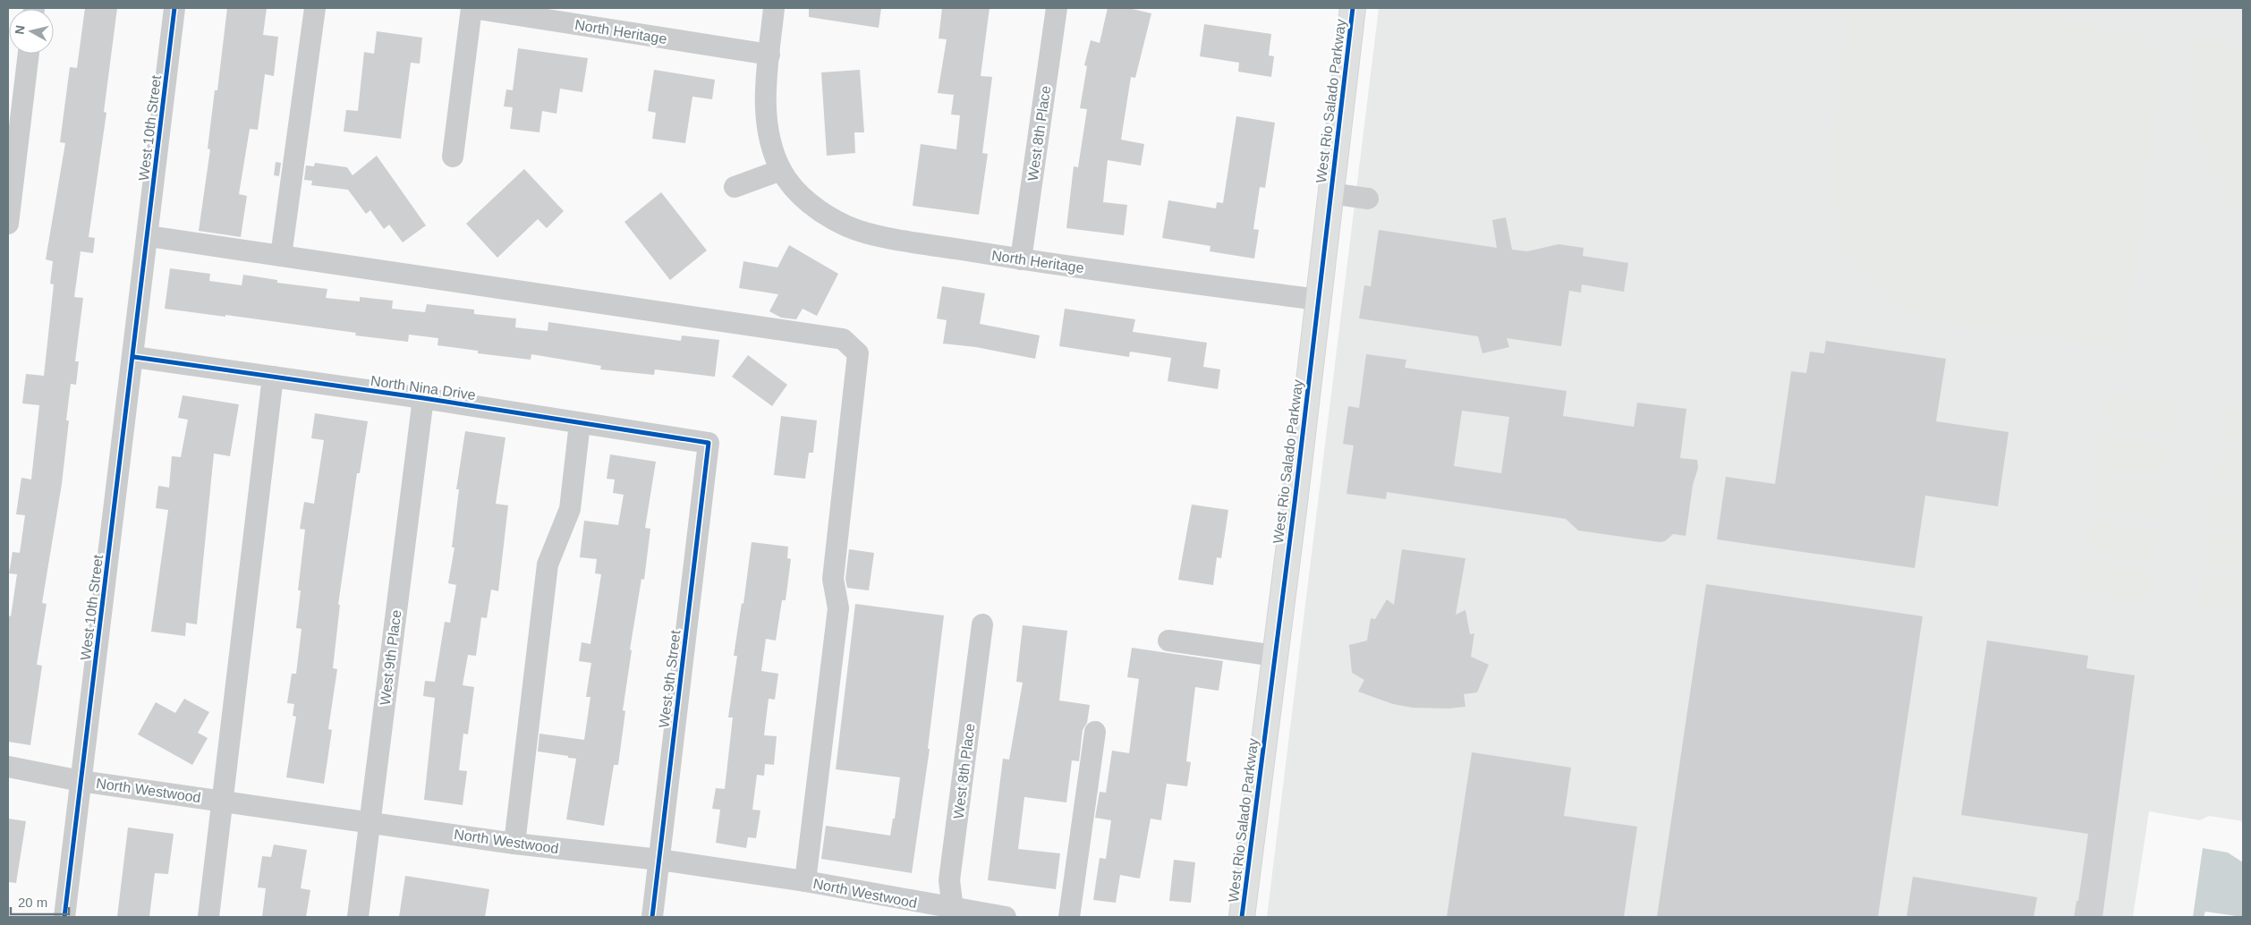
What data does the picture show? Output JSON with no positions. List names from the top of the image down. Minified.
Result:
{"streets":{"main road":["West Rio Salado Parkway"],"street":["North Heritage","West 10th Street","West 8th Place","North Nina Drive","West 9th Place","West 9th Street","North Westwood"]},"crossings":[["North Heritage","West Rio Salado Parkway"],["North Heritage","West 8th Place"],["West 10th Street","North Nina Drive"],["West 10th Street","North Westwood"],["West 8th Place","North Westwood"],["North Nina Drive","West 9th Place"],["North Nina Drive","West 9th Street"],["West 9th Place","North Westwood"],["West 9th Street","North Westwood"]],"scale_bar":"20 m","north":"left"}
